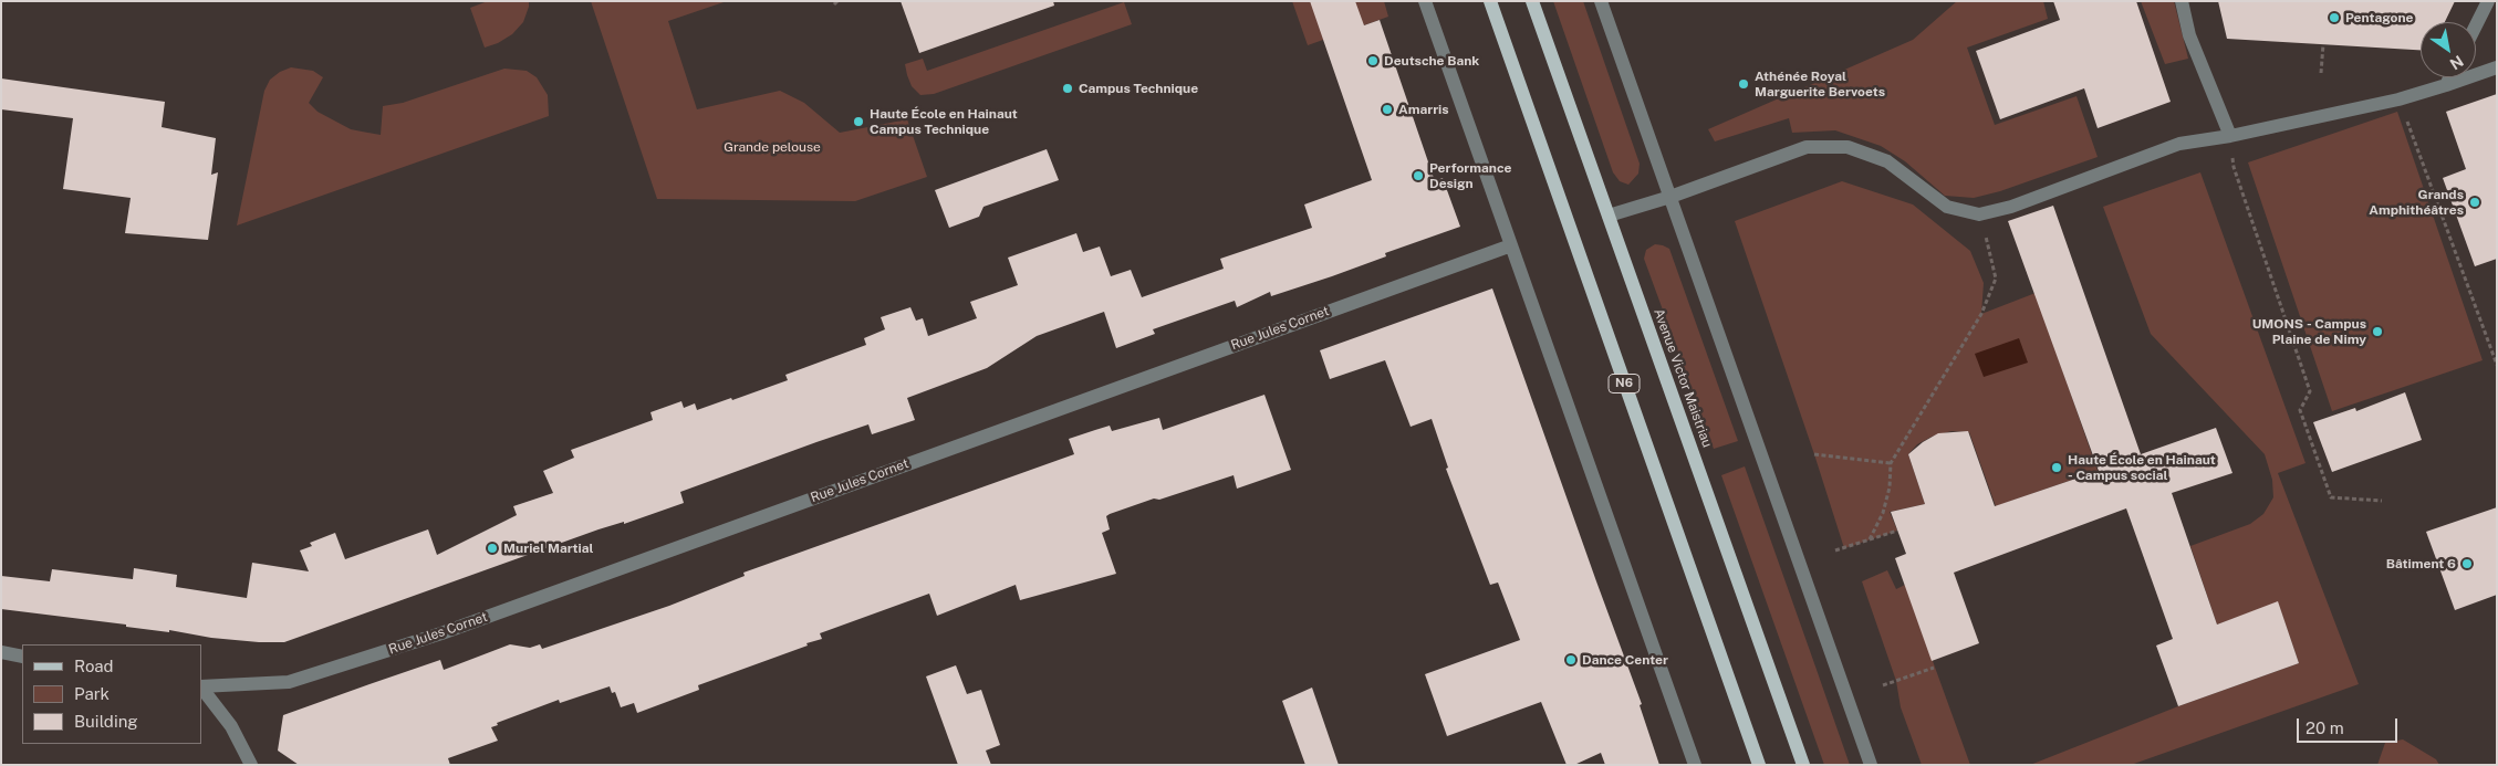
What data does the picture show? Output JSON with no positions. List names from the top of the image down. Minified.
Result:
{"streets":{"main road":["Avenue Victor Maistriau","N6"],"street":["Rue Jules Cornet"]},"parks":["Grande pelouse"],"places":["Pentagone","Deutsche Bank","Athénée Royal Marguerite Bervoets","Campus Technique","Amarris","Haute École en Hainaut Campus Technique","Performance Design","Grands Amphithéâtres","UMONS - Campus Plaine de Nimy","Haute École en Hainaut - Campus social","Muriel Martial","Bâtiment 6","Dance Center"],"legend":["Road","Park","Building"],"scale_bar":"20 m","north":"bottom right"}
